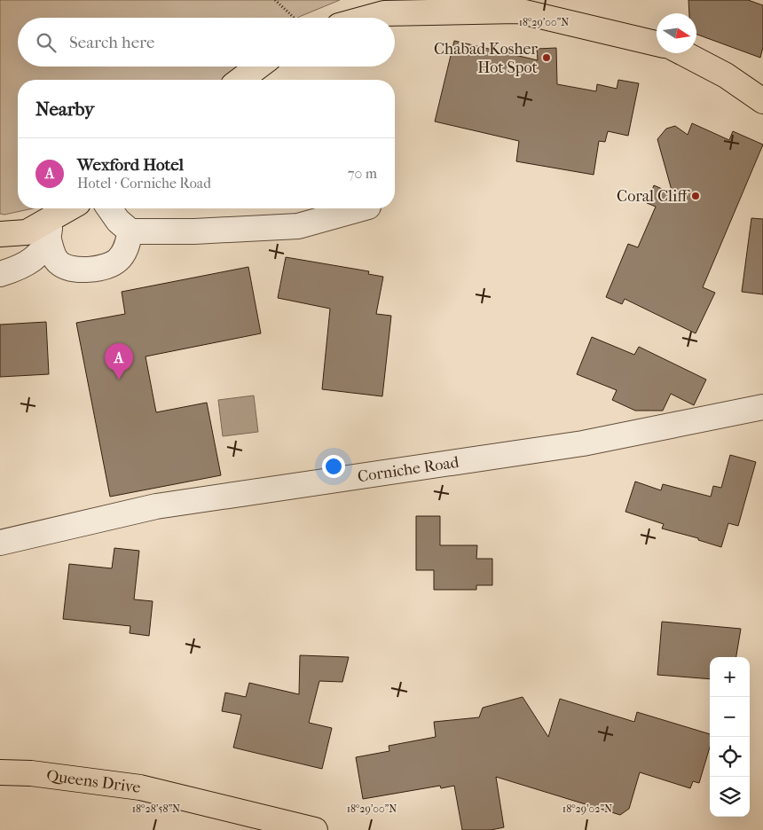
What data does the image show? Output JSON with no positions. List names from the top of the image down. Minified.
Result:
{"streets":{"main road":["Queens Drive"],"street":["Corniche Road"]},"places":["Chabad Kosher Hot Spot","Coral Cliff"],"north":"right","page":{"search":"Search here","heading":"Nearby","list":[{"mark":"A","name":"Wexford Hotel","note":"Hotel · Corniche Road","value":"70 m"}],"pins":"A","map_buttons":["+","−"]},"coordinates":["18°29'00\"N","18°28'58\"N","18°29'02\"N"]}
